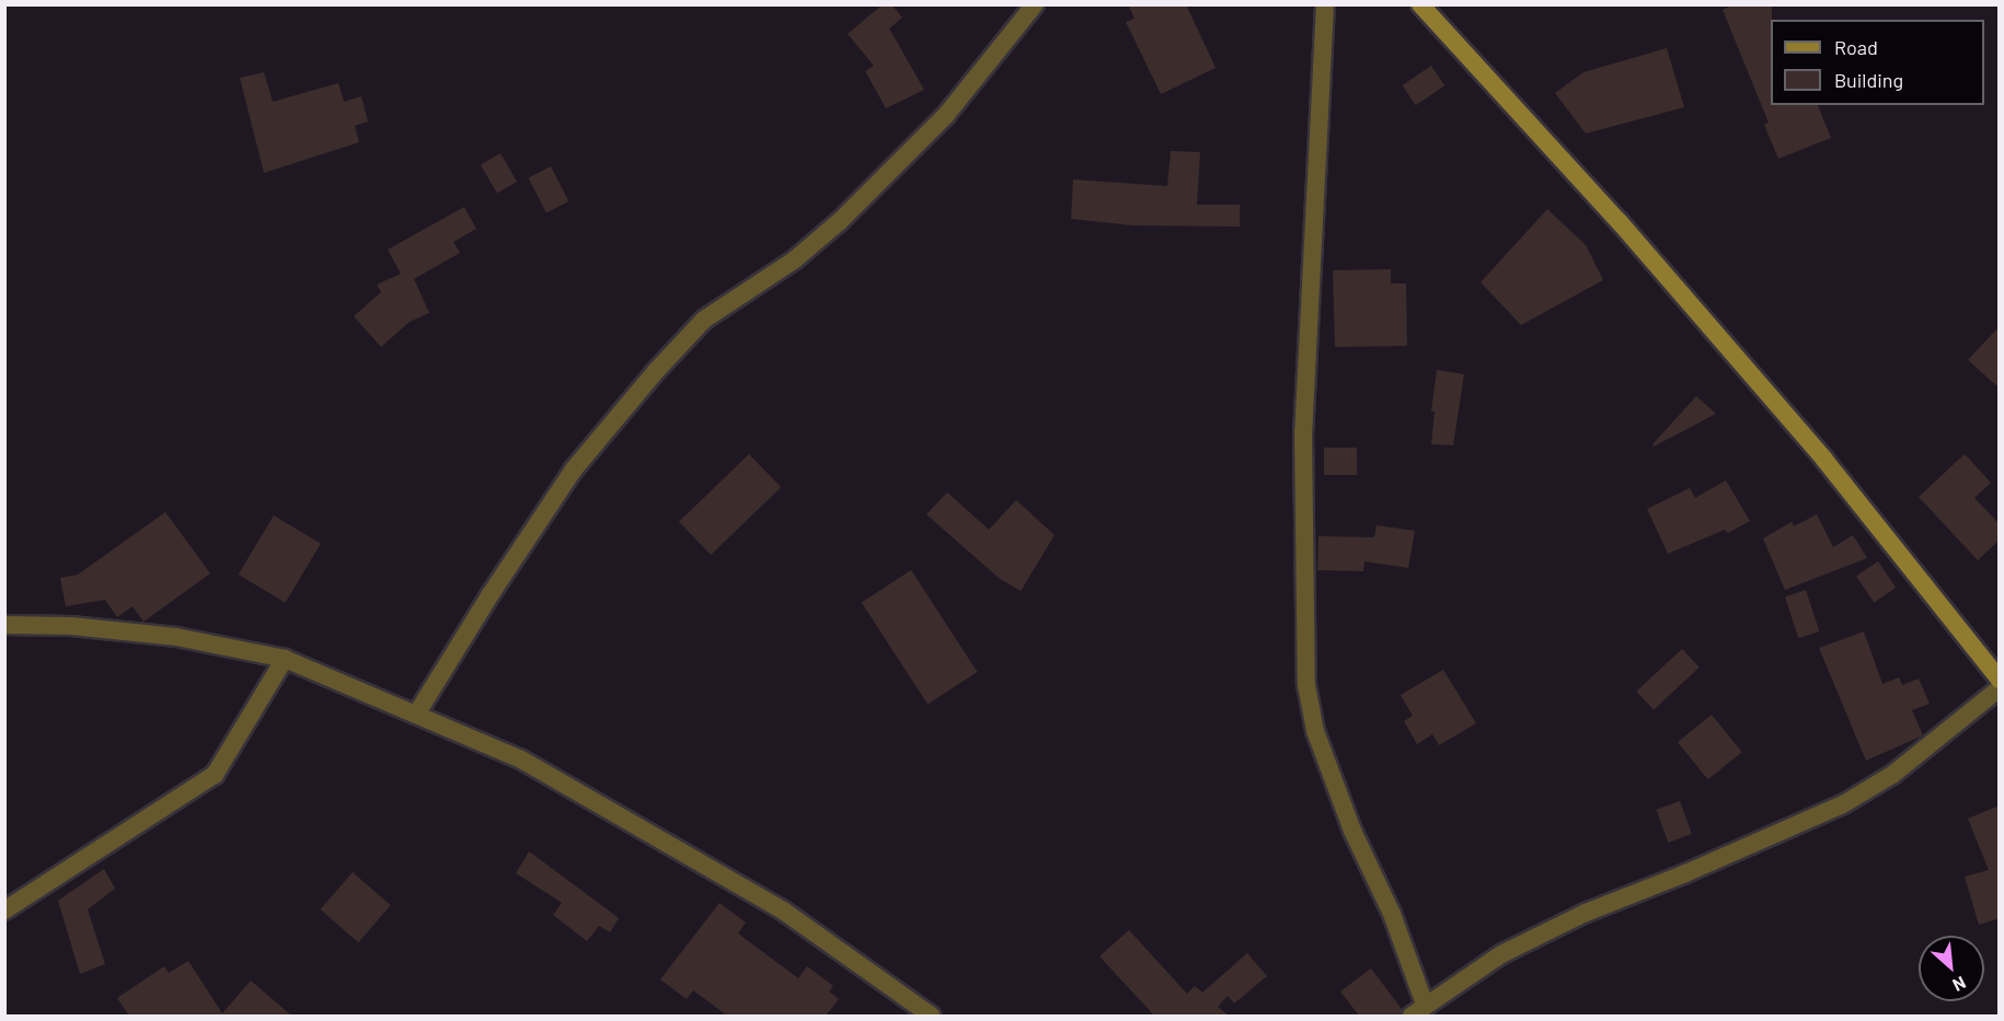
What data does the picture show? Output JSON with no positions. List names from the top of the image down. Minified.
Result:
{"legend":["Road","Building"],"north":"bottom right"}
